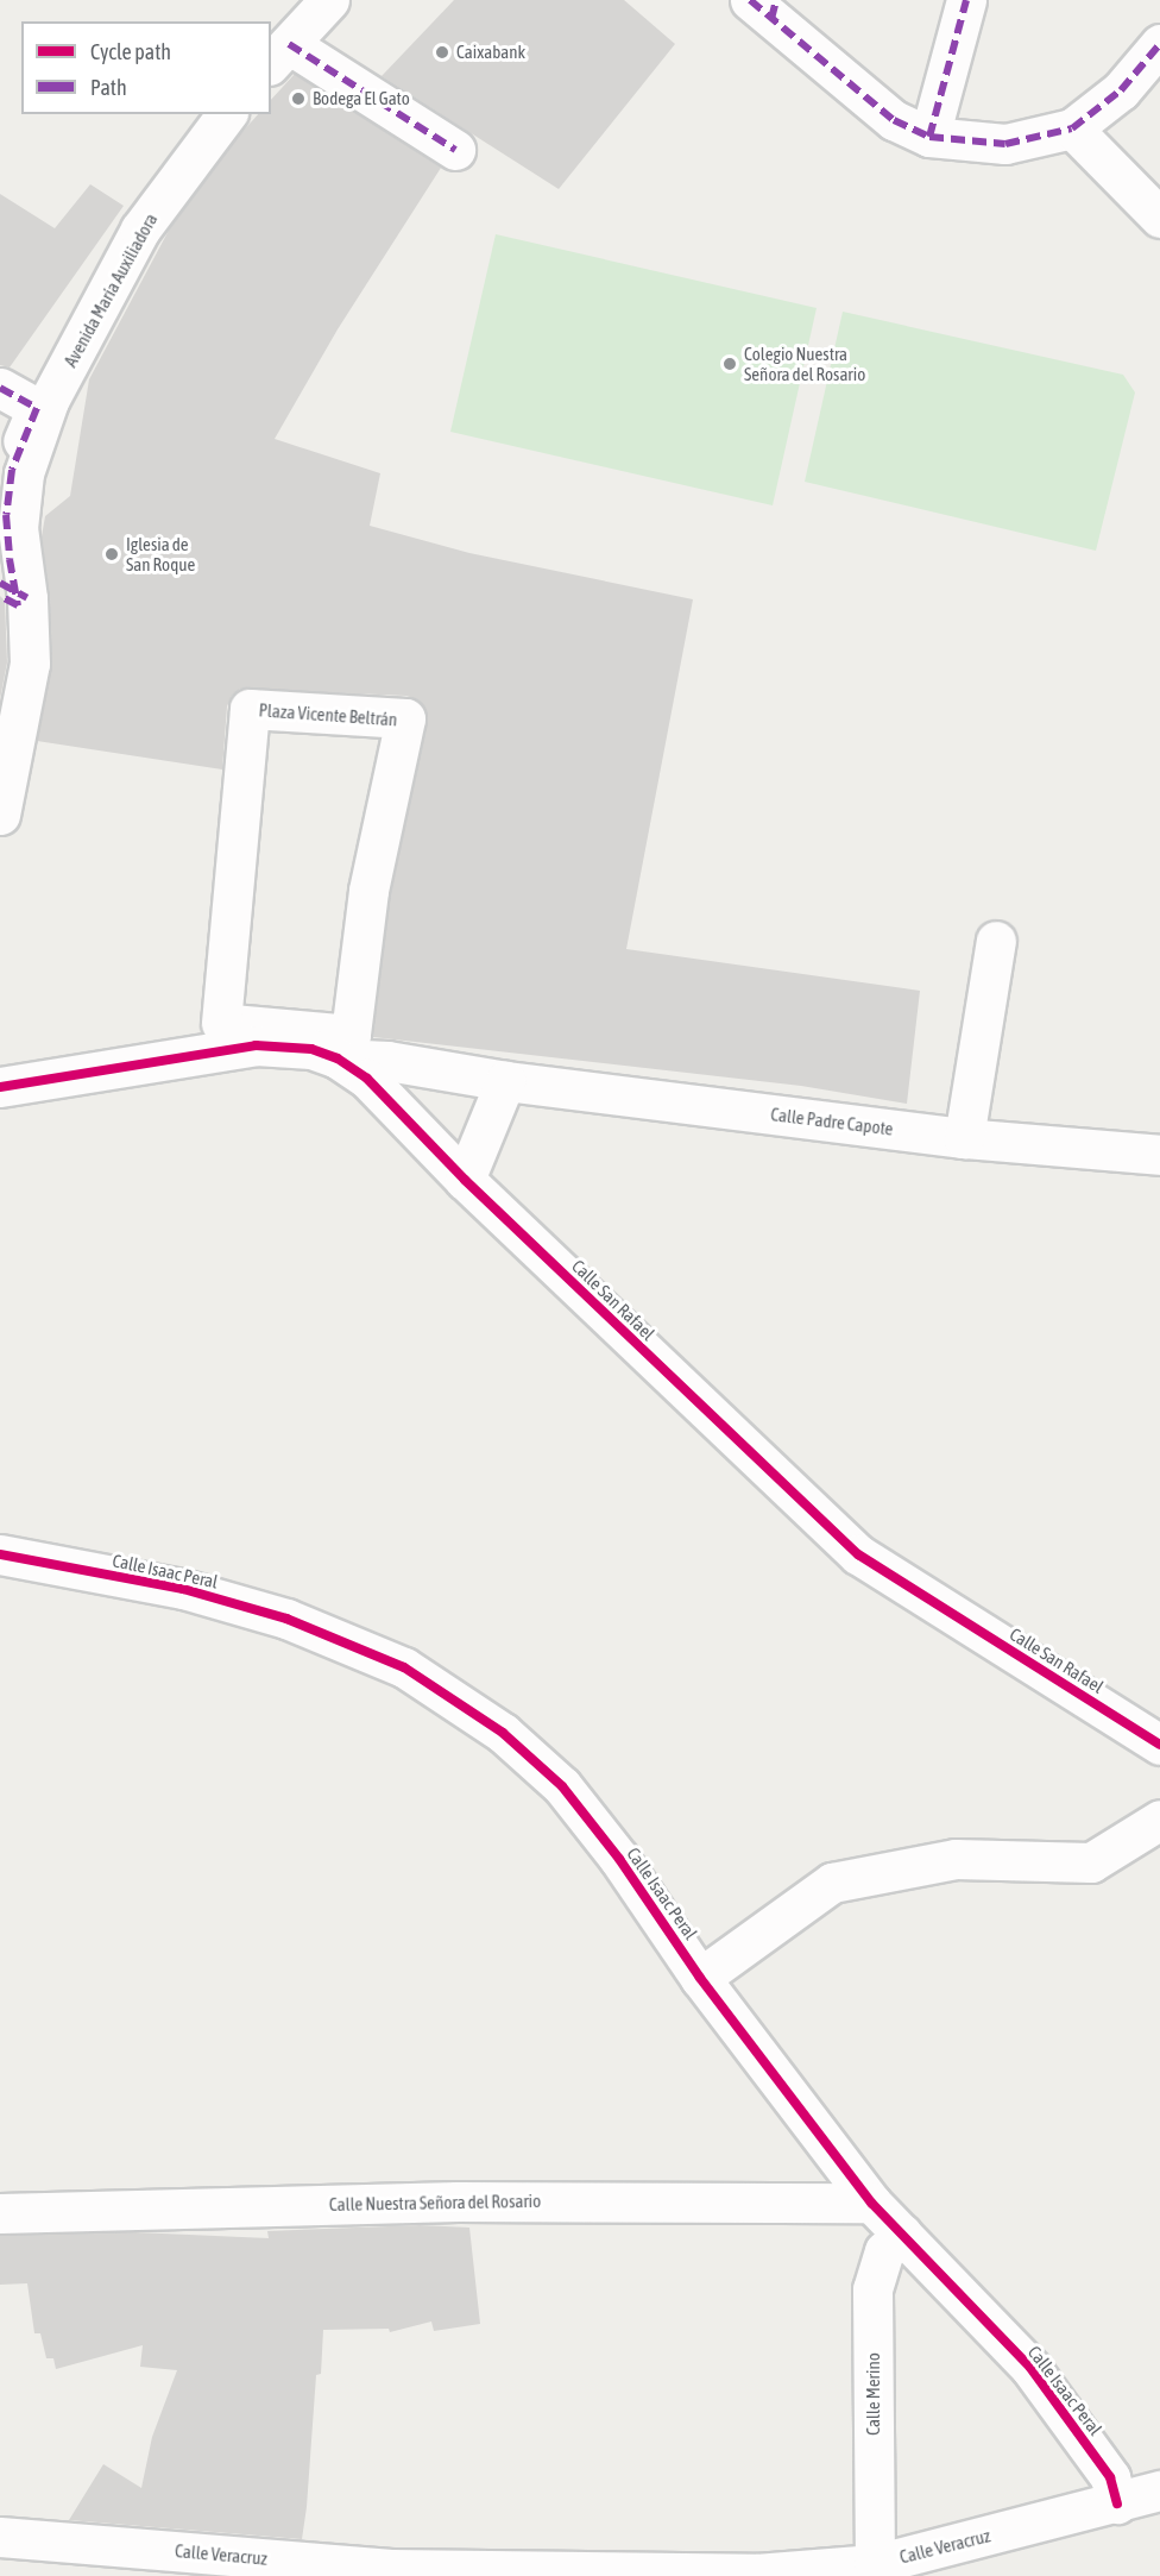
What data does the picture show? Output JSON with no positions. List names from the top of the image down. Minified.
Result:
{"streets":{"street":["Avenida María Auxiliadora","Plaza Vicente Beltrán","Calle Padre Capote","Calle San Rafael","Calle Isaac Peral","Calle Nuestra Señora del Rosario","Calle Merino","Calle Veracruz"]},"crossings":[["Plaza Vicente Beltrán","Calle Padre Capote"],["Plaza Vicente Beltrán","Calle San Rafael"],["Calle Padre Capote","Calle San Rafael"],["Calle Isaac Peral","Calle Nuestra Señora del Rosario"],["Calle Isaac Peral","Calle Merino"],["Calle Isaac Peral","Calle Veracruz"],["Calle Merino","Calle Veracruz"]],"places":["Caixabank","Bodega El Gato","Colegio Nuestra Señora del Rosario","Iglesia de San Roque"],"legend":["Cycle path","Path"]}
